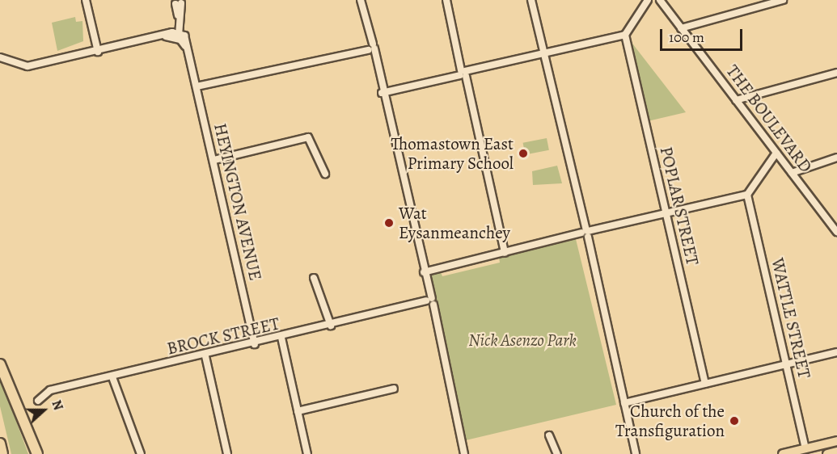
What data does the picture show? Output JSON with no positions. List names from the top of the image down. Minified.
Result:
{"streets":{"street":["THE BOULEVARD","HEYINGTON AVENUE","POPLAR STREET","WATTLE STREET","BROCK STREET"]},"crossings":[["HEYINGTON AVENUE","BROCK STREET"]],"parks":["Nick Asenzo Park"],"places":["Thomastown East Primary School","Wat Eysanmeanchey","Church of the Transfiguration"],"scale_bar":"100 m","north":"right"}
